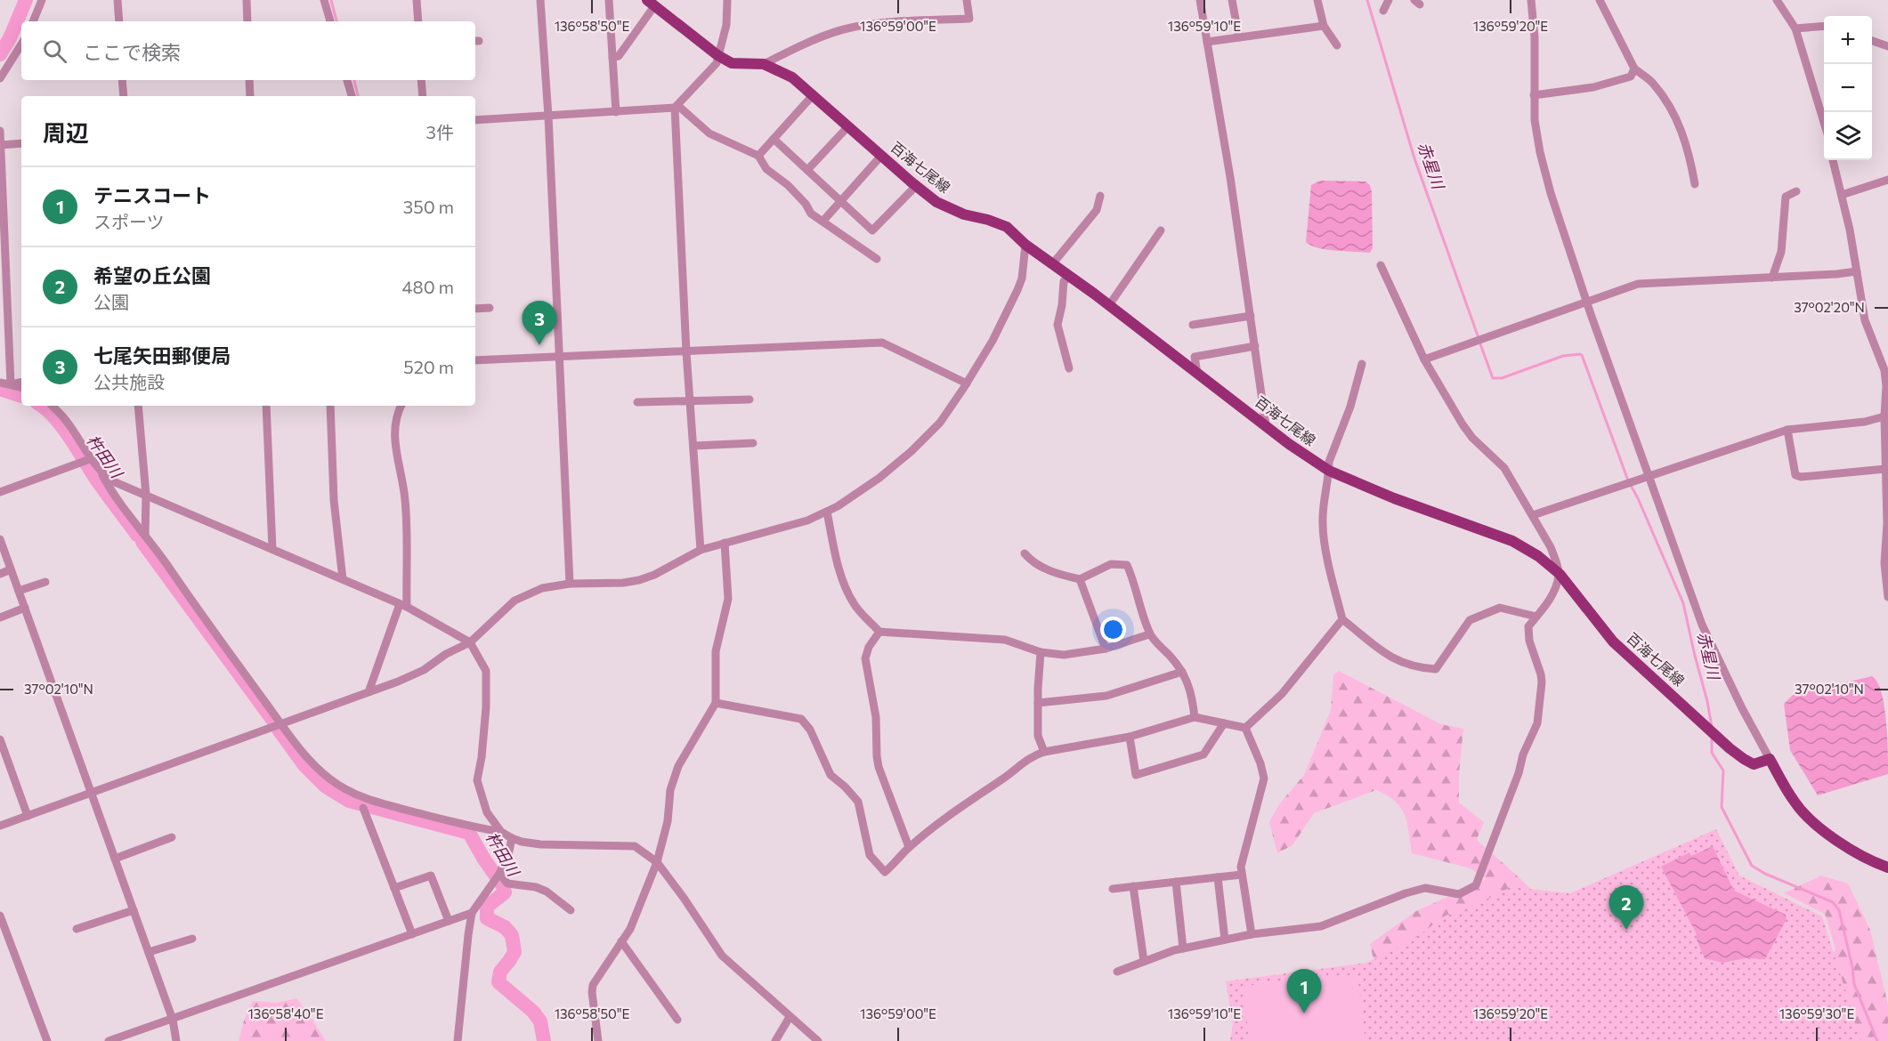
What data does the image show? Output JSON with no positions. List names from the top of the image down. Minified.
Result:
{"streets":{"main road":["百海七尾線"]},"water":["赤星川","杵田川"],"page":{"map_buttons":["+","−"],"search":"ここで検索","heading":["周辺","3件"],"list":[{"mark":"1","name":"テニスコート","note":"スポーツ","value":"350 m"},{"mark":"2","name":"希望の丘公園","note":"公園","value":"480 m"},{"mark":"3","name":"七尾矢田郵便局","note":"公共施設","value":"520 m"}],"pins":["3","2","1"]},"coordinates":["136°58'50\"E","136°59'00\"E","136°59'10\"E","136°59'20\"E","37°02'20\"N","37°02'10\"N","136°58'40\"E","136°59'30\"E"]}
